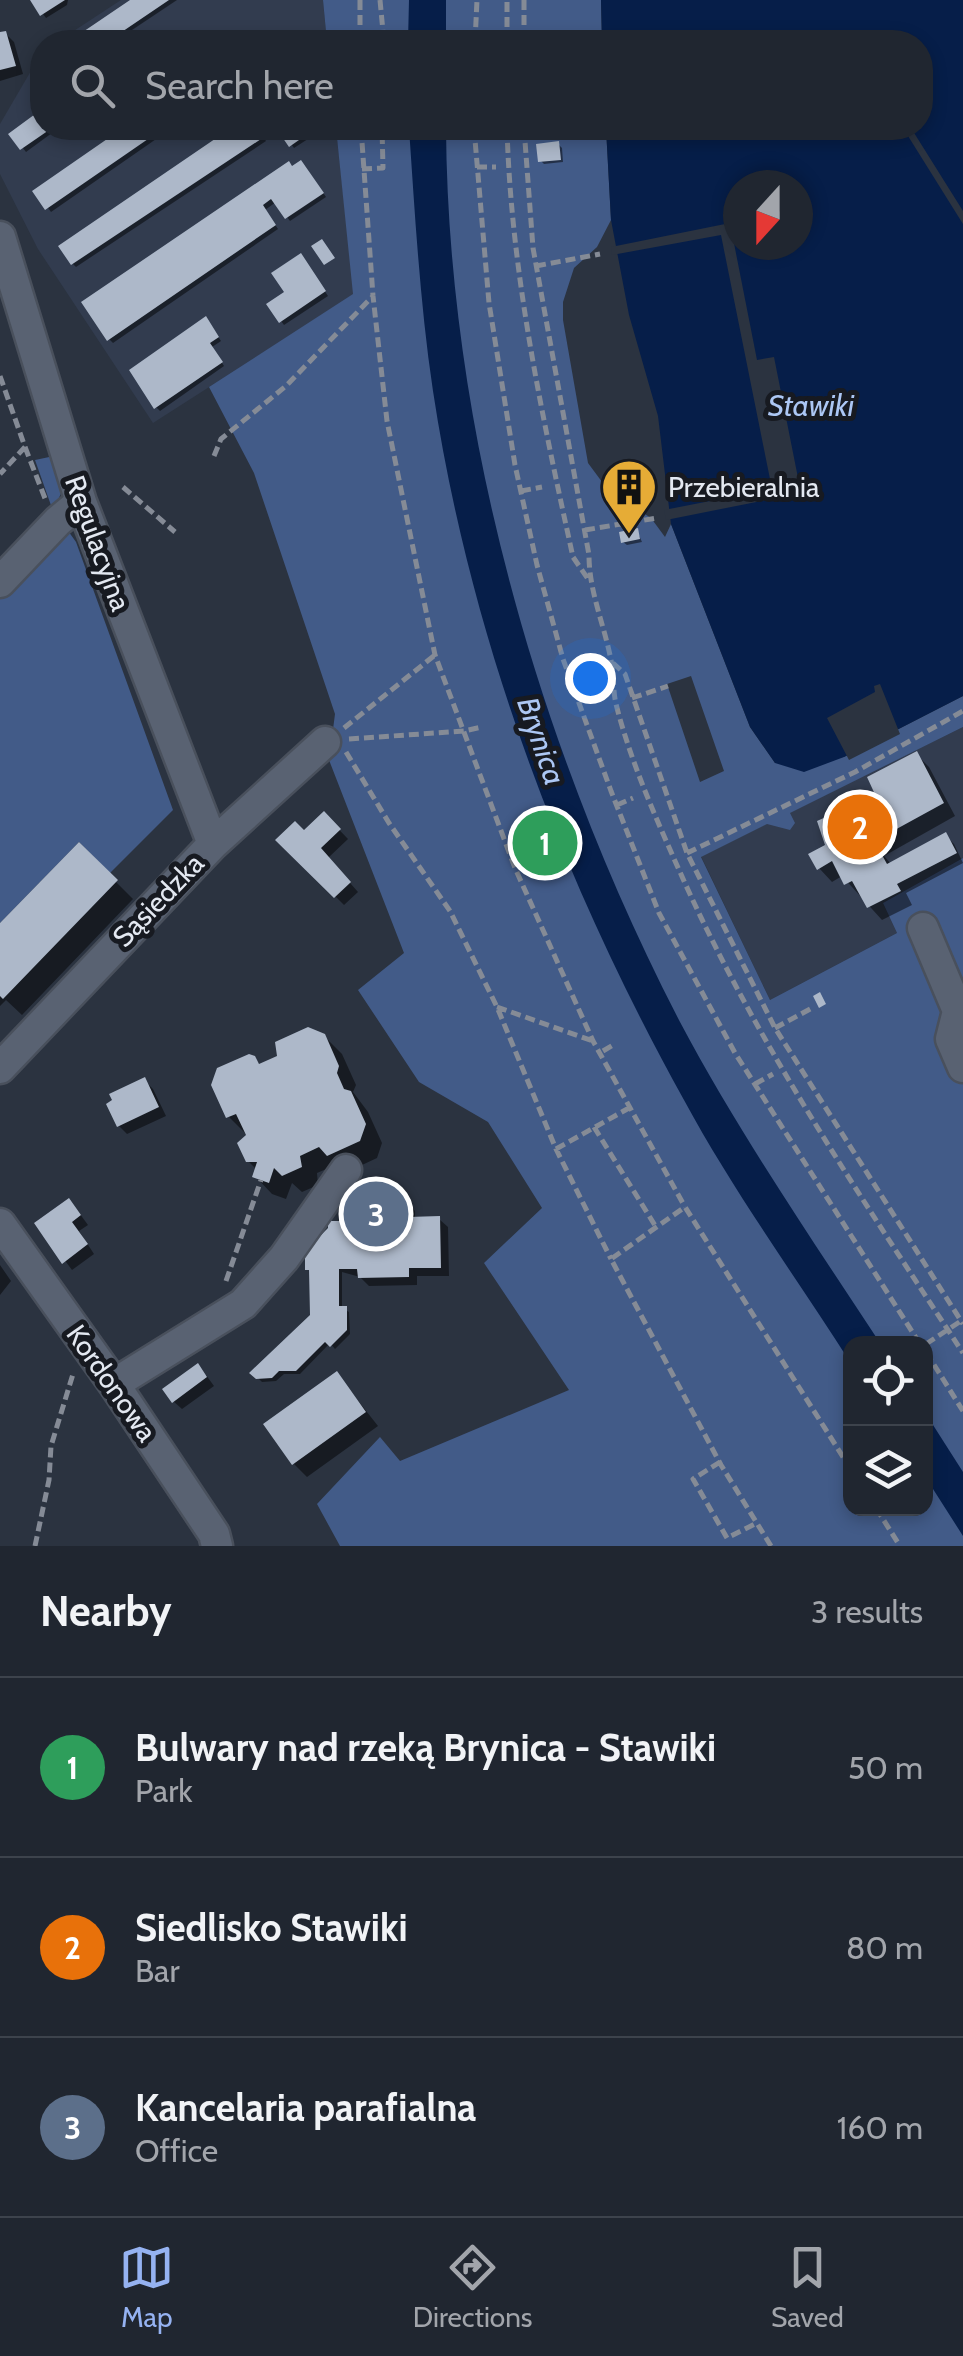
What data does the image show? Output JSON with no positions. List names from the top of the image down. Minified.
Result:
{"streets":{"street":["Regulacyjna","Sąsiedzka","Kordonowa"]},"crossings":[["Regulacyjna","Sąsiedzka"]],"water":["Stawiki","Brynica"],"places":{"building":["Przebieralnia"]},"north":"bottom","page":{"search":"Search here","pins":["2","1","3"],"heading":["Nearby","3 results"],"list":[{"mark":"1","name":"Bulwary nad rzeką Brynica - Stawiki","note":"Park","value":"50 m"},{"mark":"2","name":"Siedlisko Stawiki","note":"Bar","value":"80 m"},{"mark":"3","name":"Kancelaria parafialna","note":"Office","value":"160 m"}],"nav":["Map","Directions","Saved"]}}
